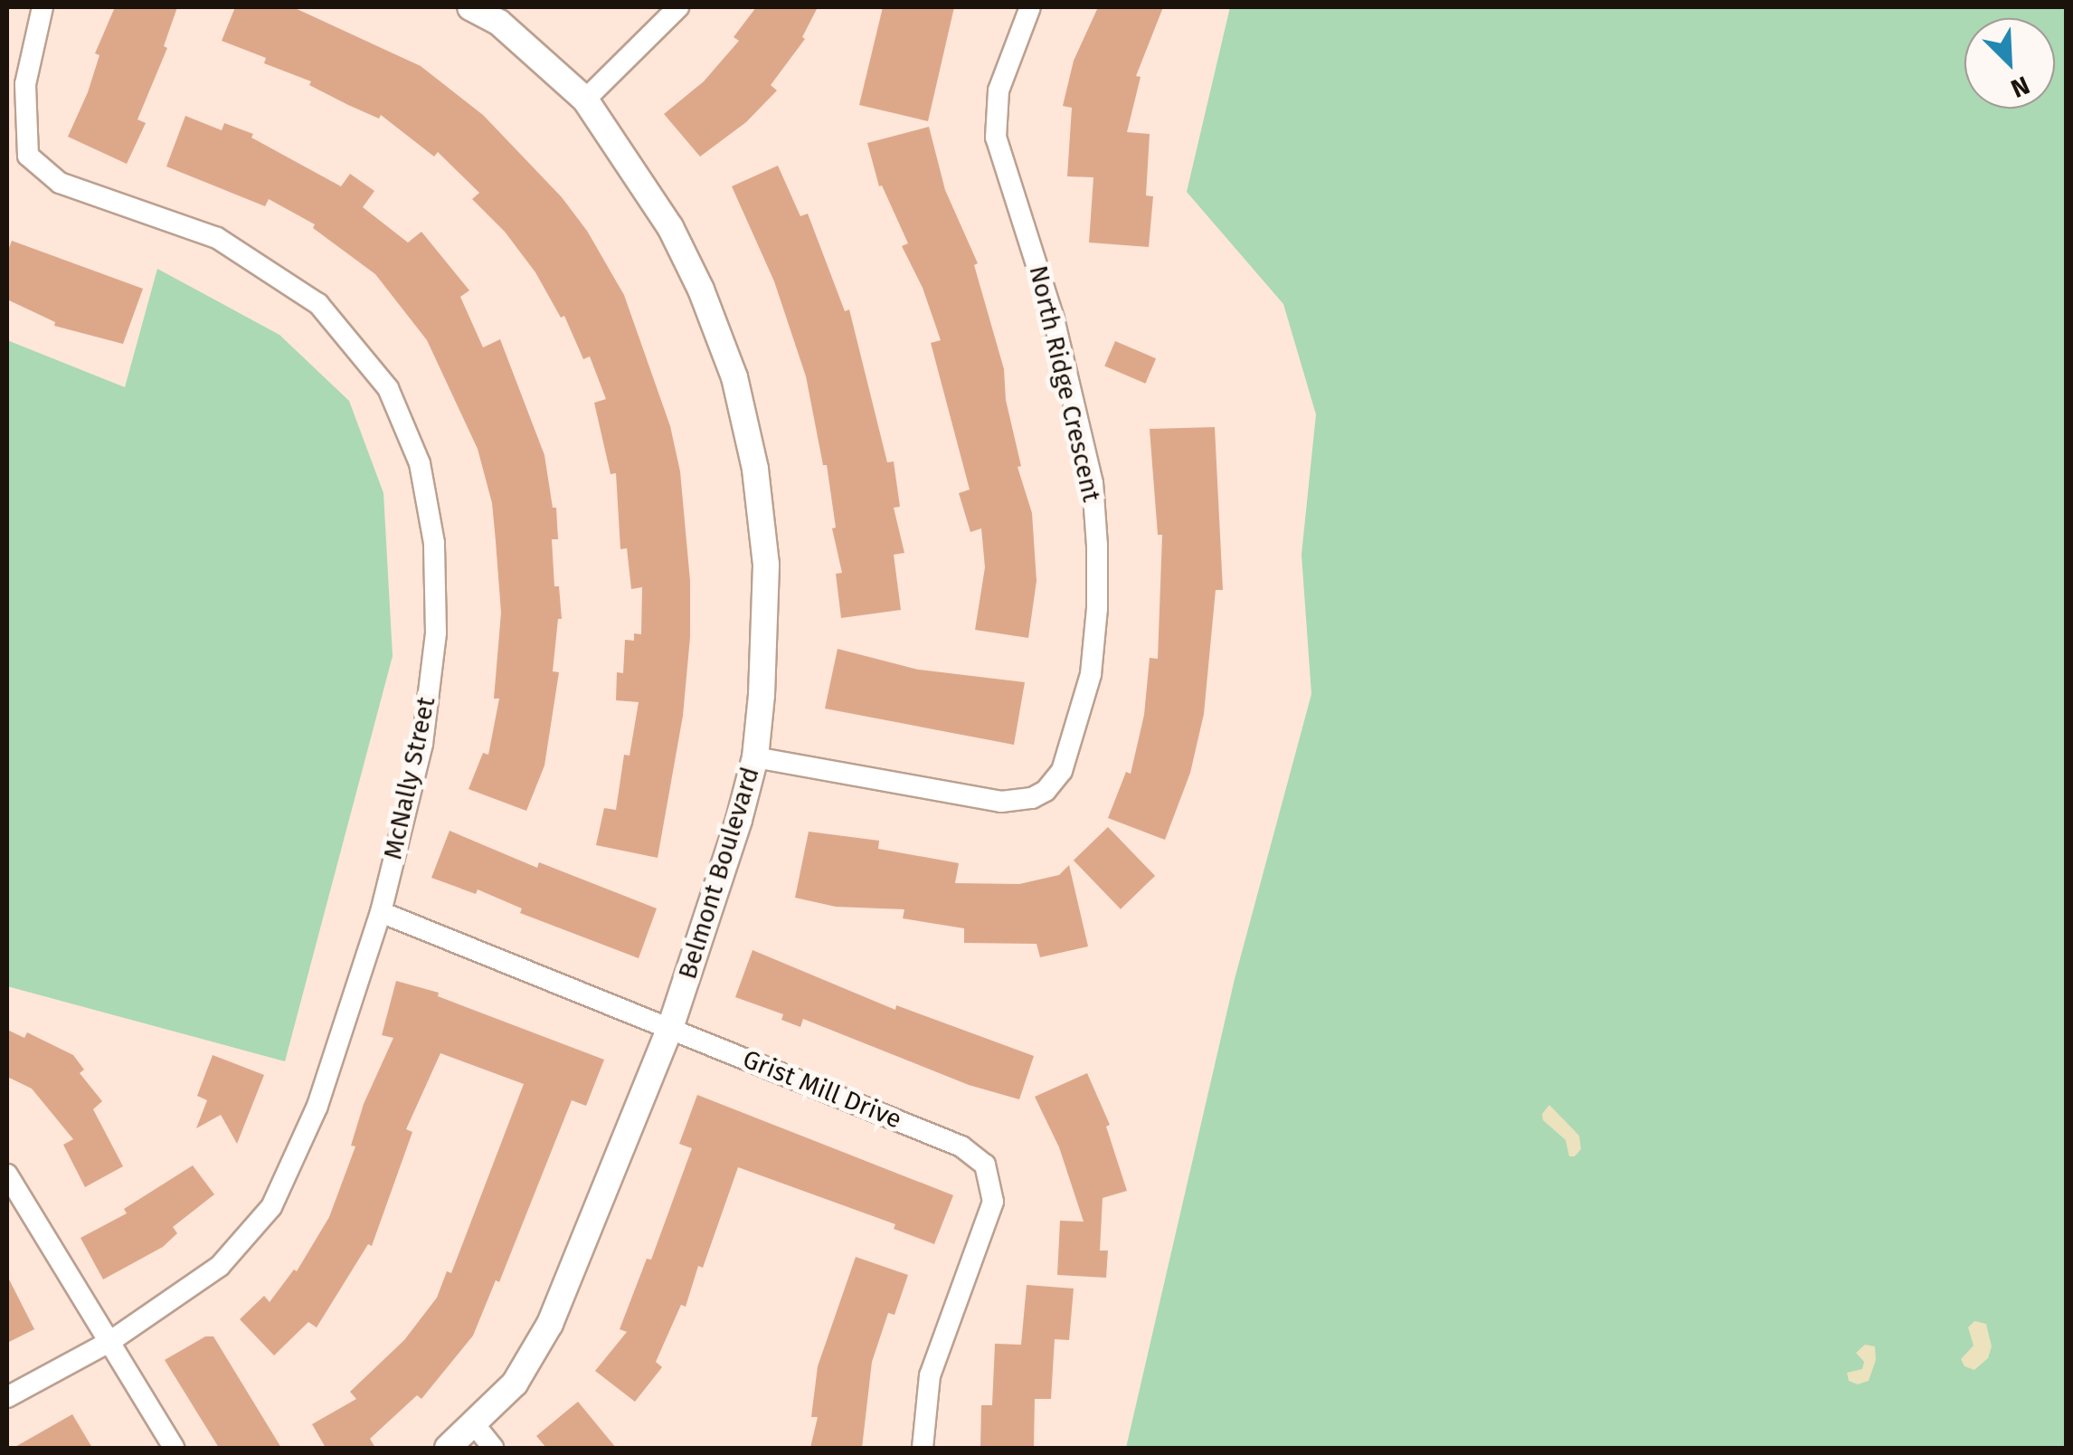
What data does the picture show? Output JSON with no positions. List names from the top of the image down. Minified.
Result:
{"streets":{"street":["North Ridge Crescent","McNally Street","Belmont Boulevard","Grist Mill Drive"]},"crossings":[["North Ridge Crescent","Belmont Boulevard"],["McNally Street","Grist Mill Drive"],["Belmont Boulevard","Grist Mill Drive"]],"north":"bottom right"}
